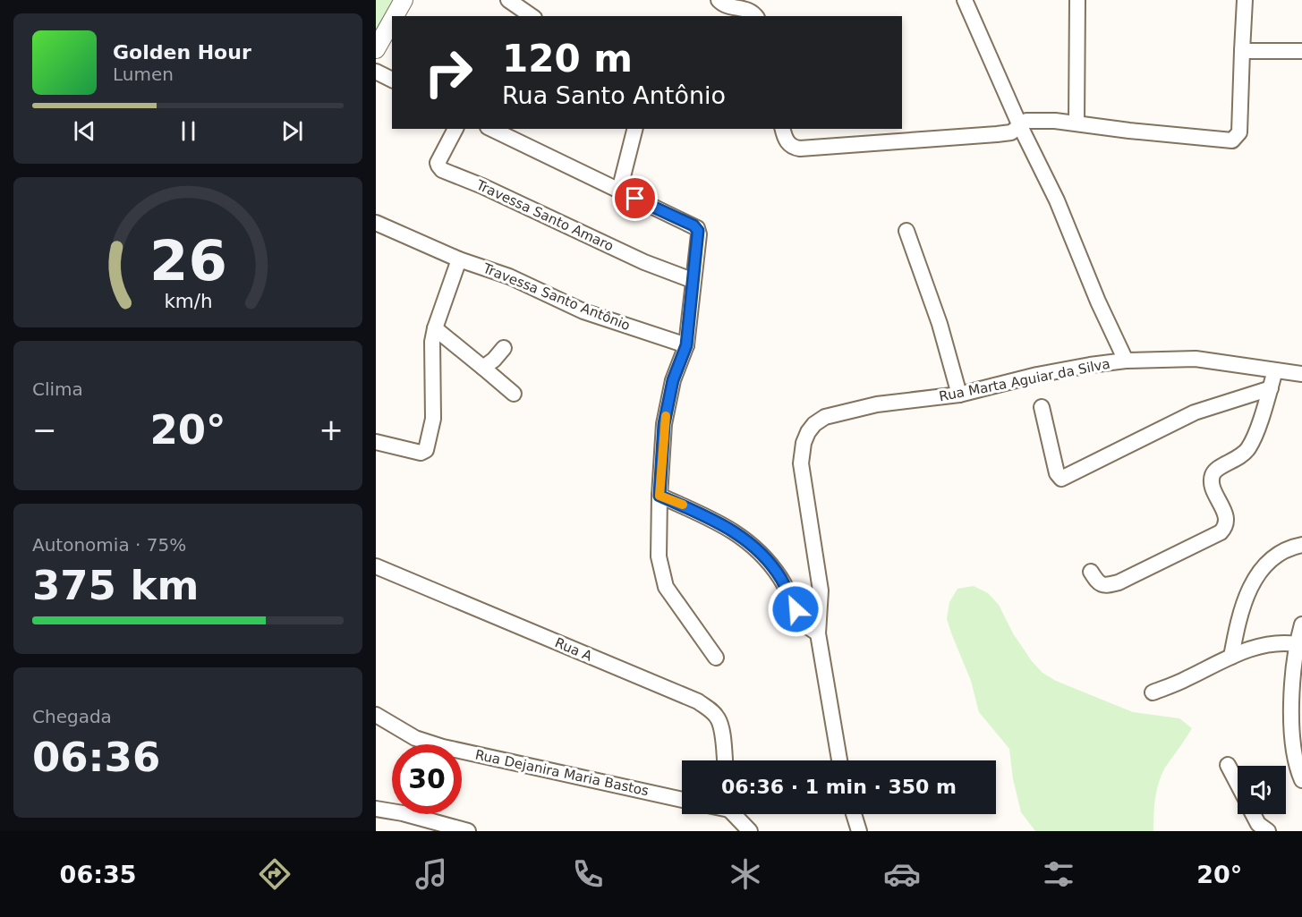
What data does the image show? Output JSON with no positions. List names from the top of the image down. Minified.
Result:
{"streets":{"street":["Travessa Santo Amaro","Travessa Santo Antônio","Rua Marta Aguiar da Silva","Rua A","Rua Dejanira Maria Bastos"]},"page":{"turn":["120 m","Rua Santo Antônio"],"song":["Golden Hour","Lumen"],"tile":["Clima",["Autonomia · 75%","375 km"],["Chegada","06:36"]],"heat":["−","20°","+"],"limit":"30","trip":"06:36 · 1 min · 350 m","tabs":["06:35","20°"],"gauge":["26","km/h"]}}
